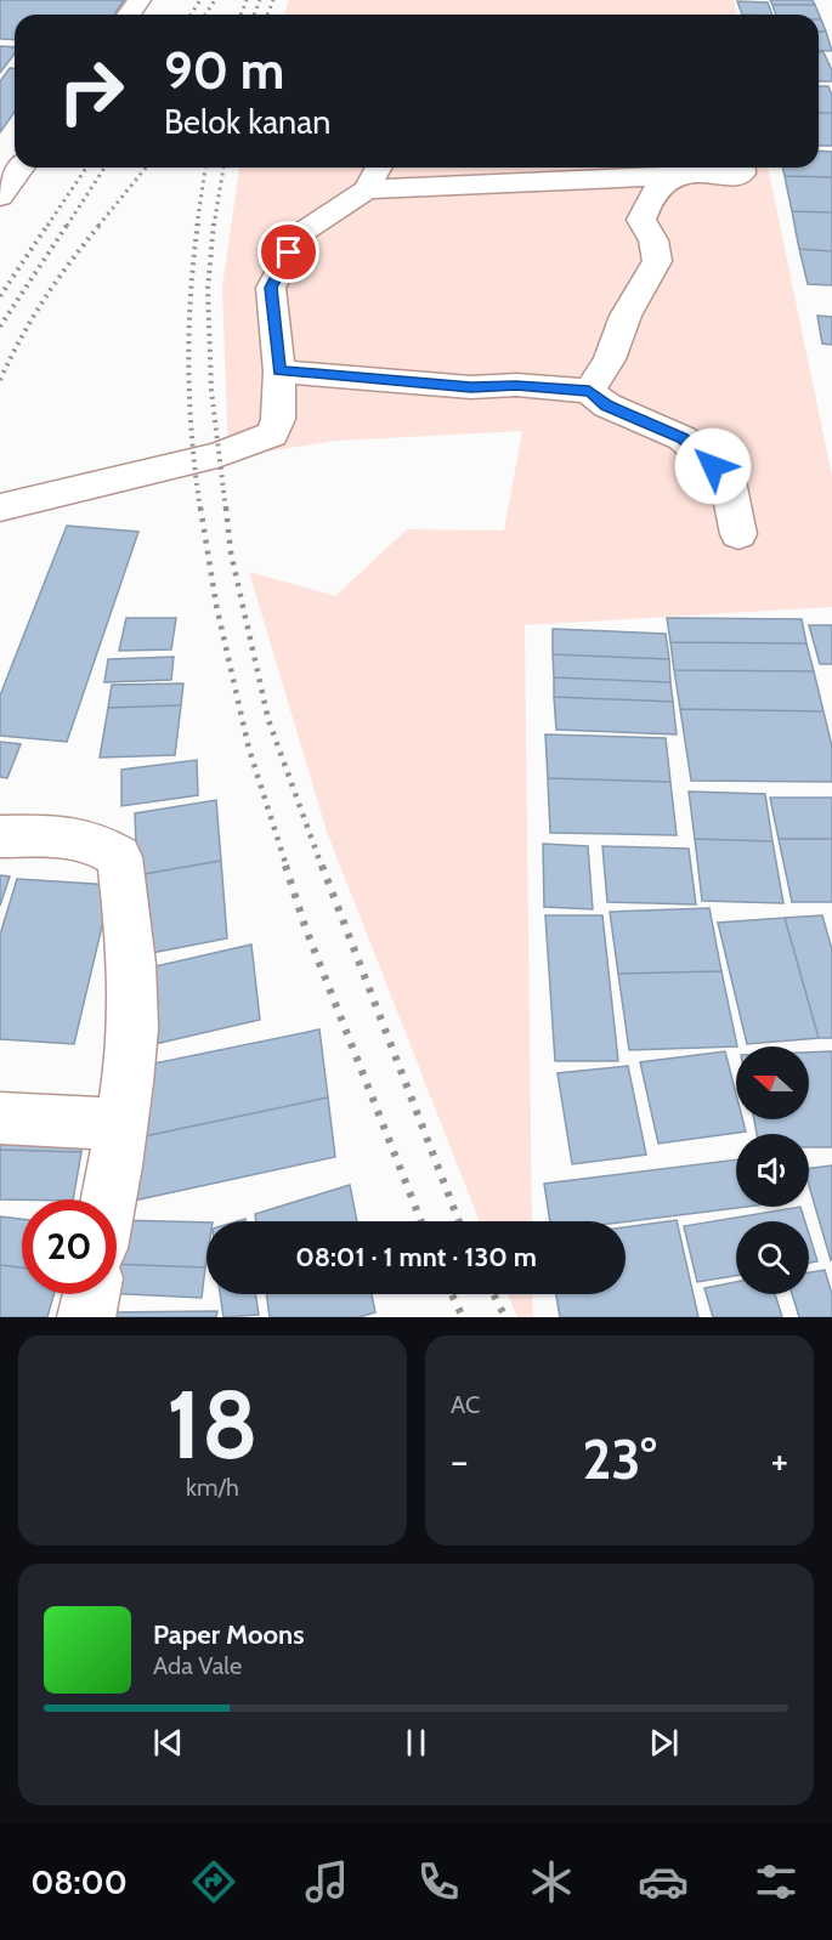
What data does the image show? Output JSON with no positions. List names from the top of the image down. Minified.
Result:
{"north":"left","page":{"turn":["90 m","Belok kanan"],"limit":"20","trip":"08:01 · 1 mnt · 130 m","tile":[["18","km/h"],"AC"],"heat":["−","23°","+"],"song":["Paper Moons","Ada Vale"],"tabs":"08:00"}}
